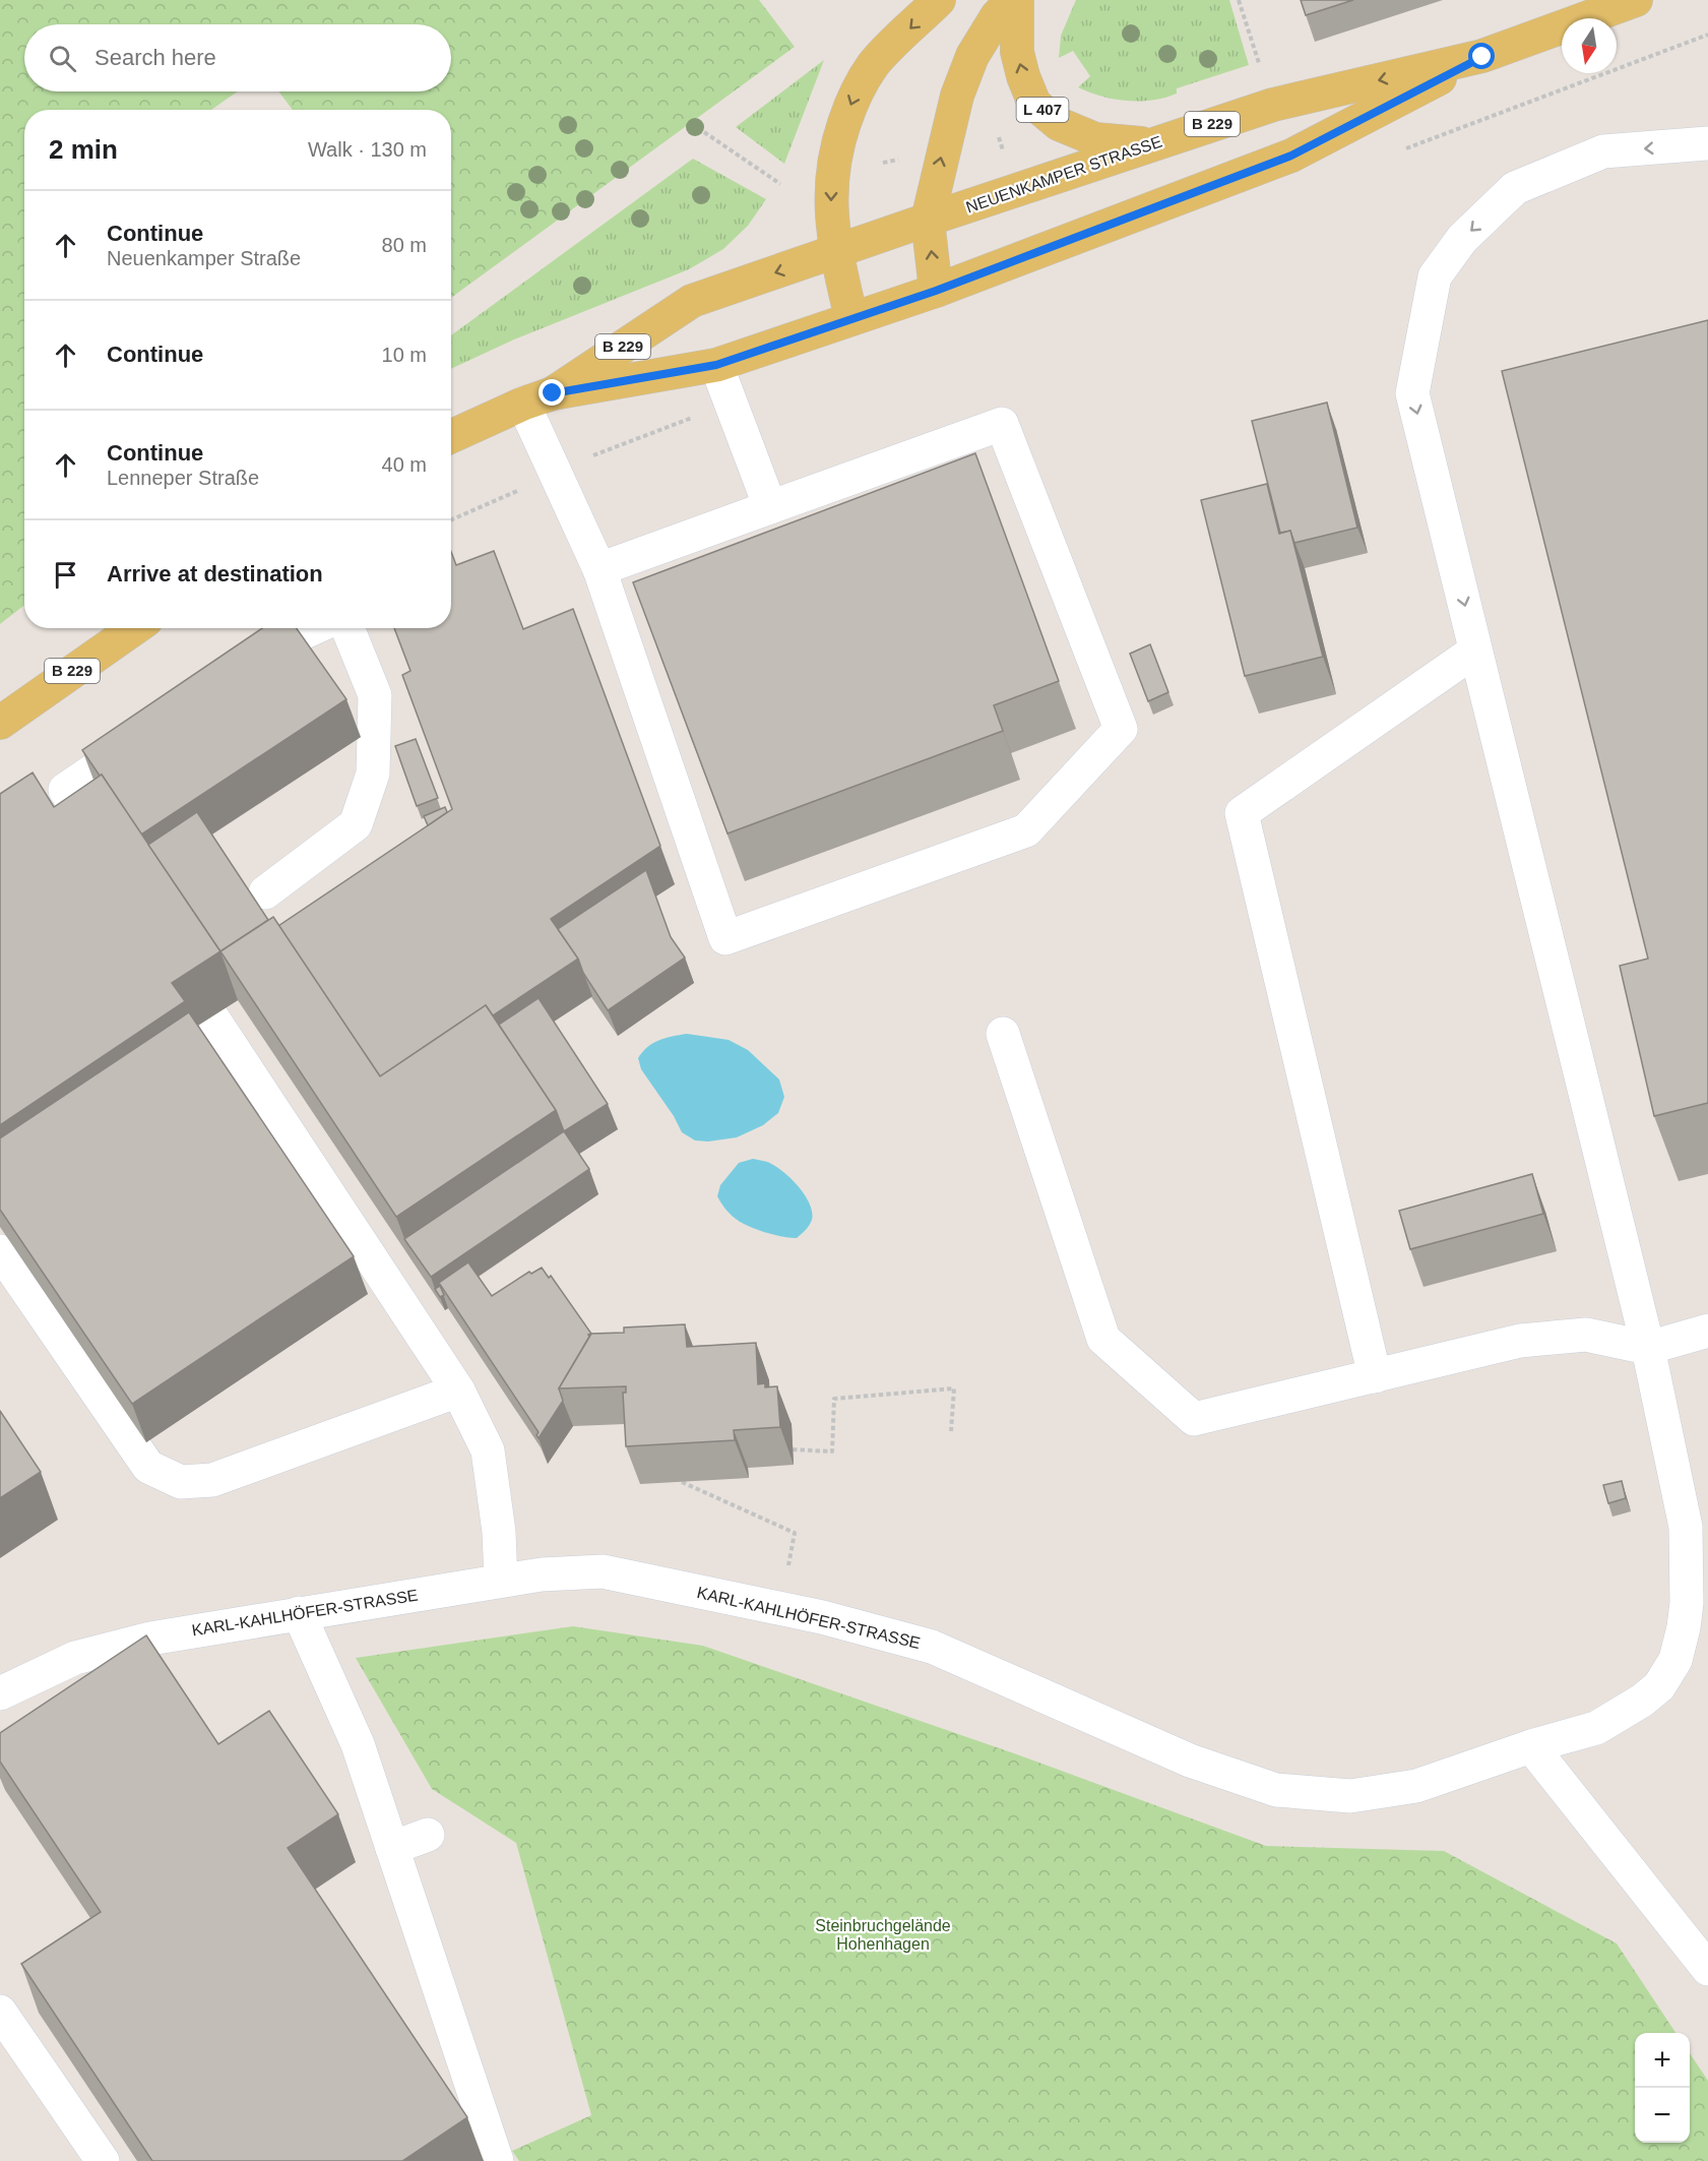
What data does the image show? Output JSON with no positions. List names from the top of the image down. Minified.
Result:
{"streets":{"main road":["L 407","B 229","NEUENKAMPER STRASSE"],"street":["KARL-KAHLHÖFER-STRASSE"]},"crossings":[["L 407","NEUENKAMPER STRASSE"],["B 229","NEUENKAMPER STRASSE"]],"parks":["Steinbruchgelände Hohenhagen"],"north":"bottom","page":{"search":"Search here","heading":["2 min","Walk · 130 m"],"list":[["Continue","Neuenkamper Straße","80 m"],["Continue","10 m"],["Continue","Lenneper Straße","40 m"],"Arrive at destination"],"map_buttons":["+","−"]}}
